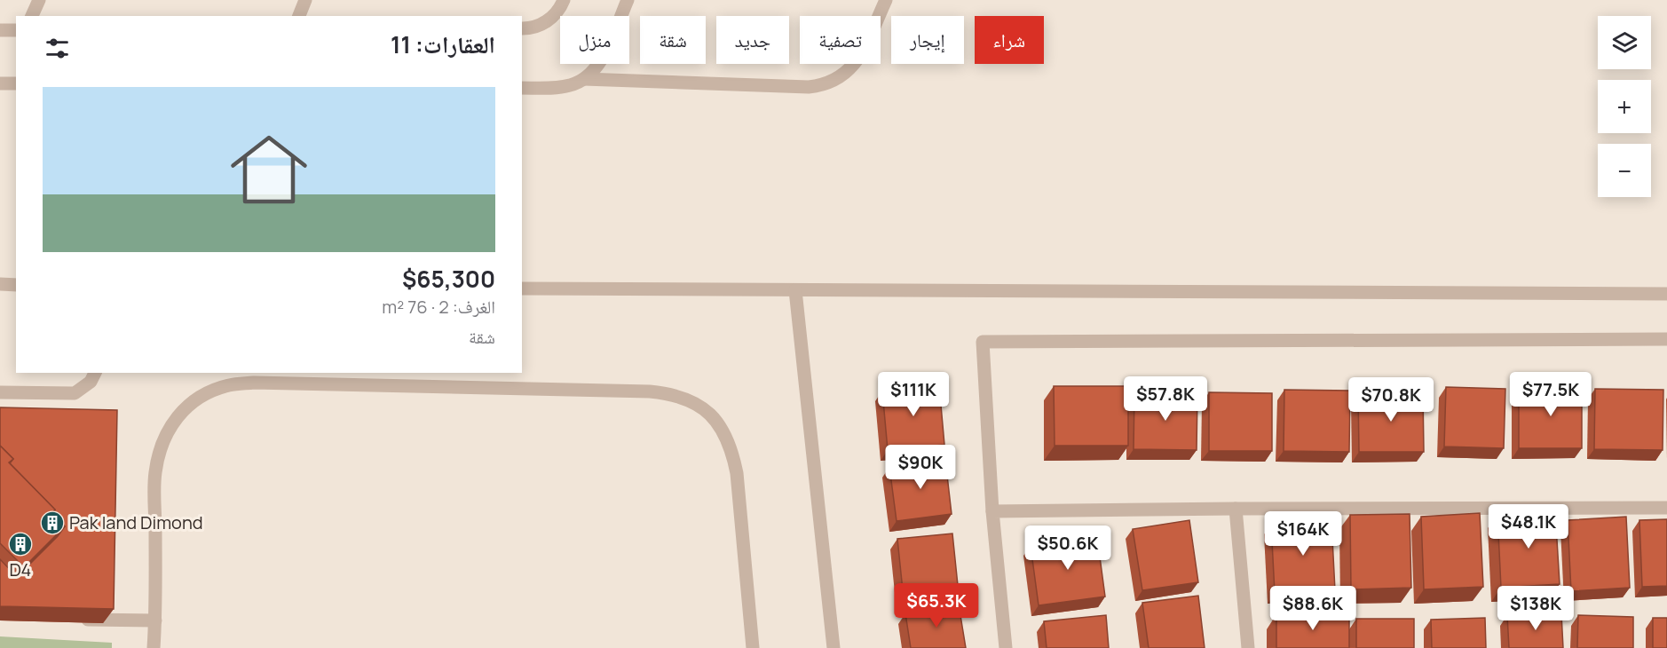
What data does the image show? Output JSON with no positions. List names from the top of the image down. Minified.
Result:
{"places":{"building":["Pak land Dimond","D4"]},"page":{"map_buttons":["+","−"],"chip":["شراء","إيجار","تصفية","جديد","شقة","منزل"],"heading":"العقارات: 11","list":[{"name":"$65,300","note":"الغرف: 2 · 76 m² · شقة"}],"price":["$111K","$77.5K","$57.8K","$70.8K","$90K","$48.1K","$164K","$50.6K","$65.3K","$88.6K","$138K"]}}
